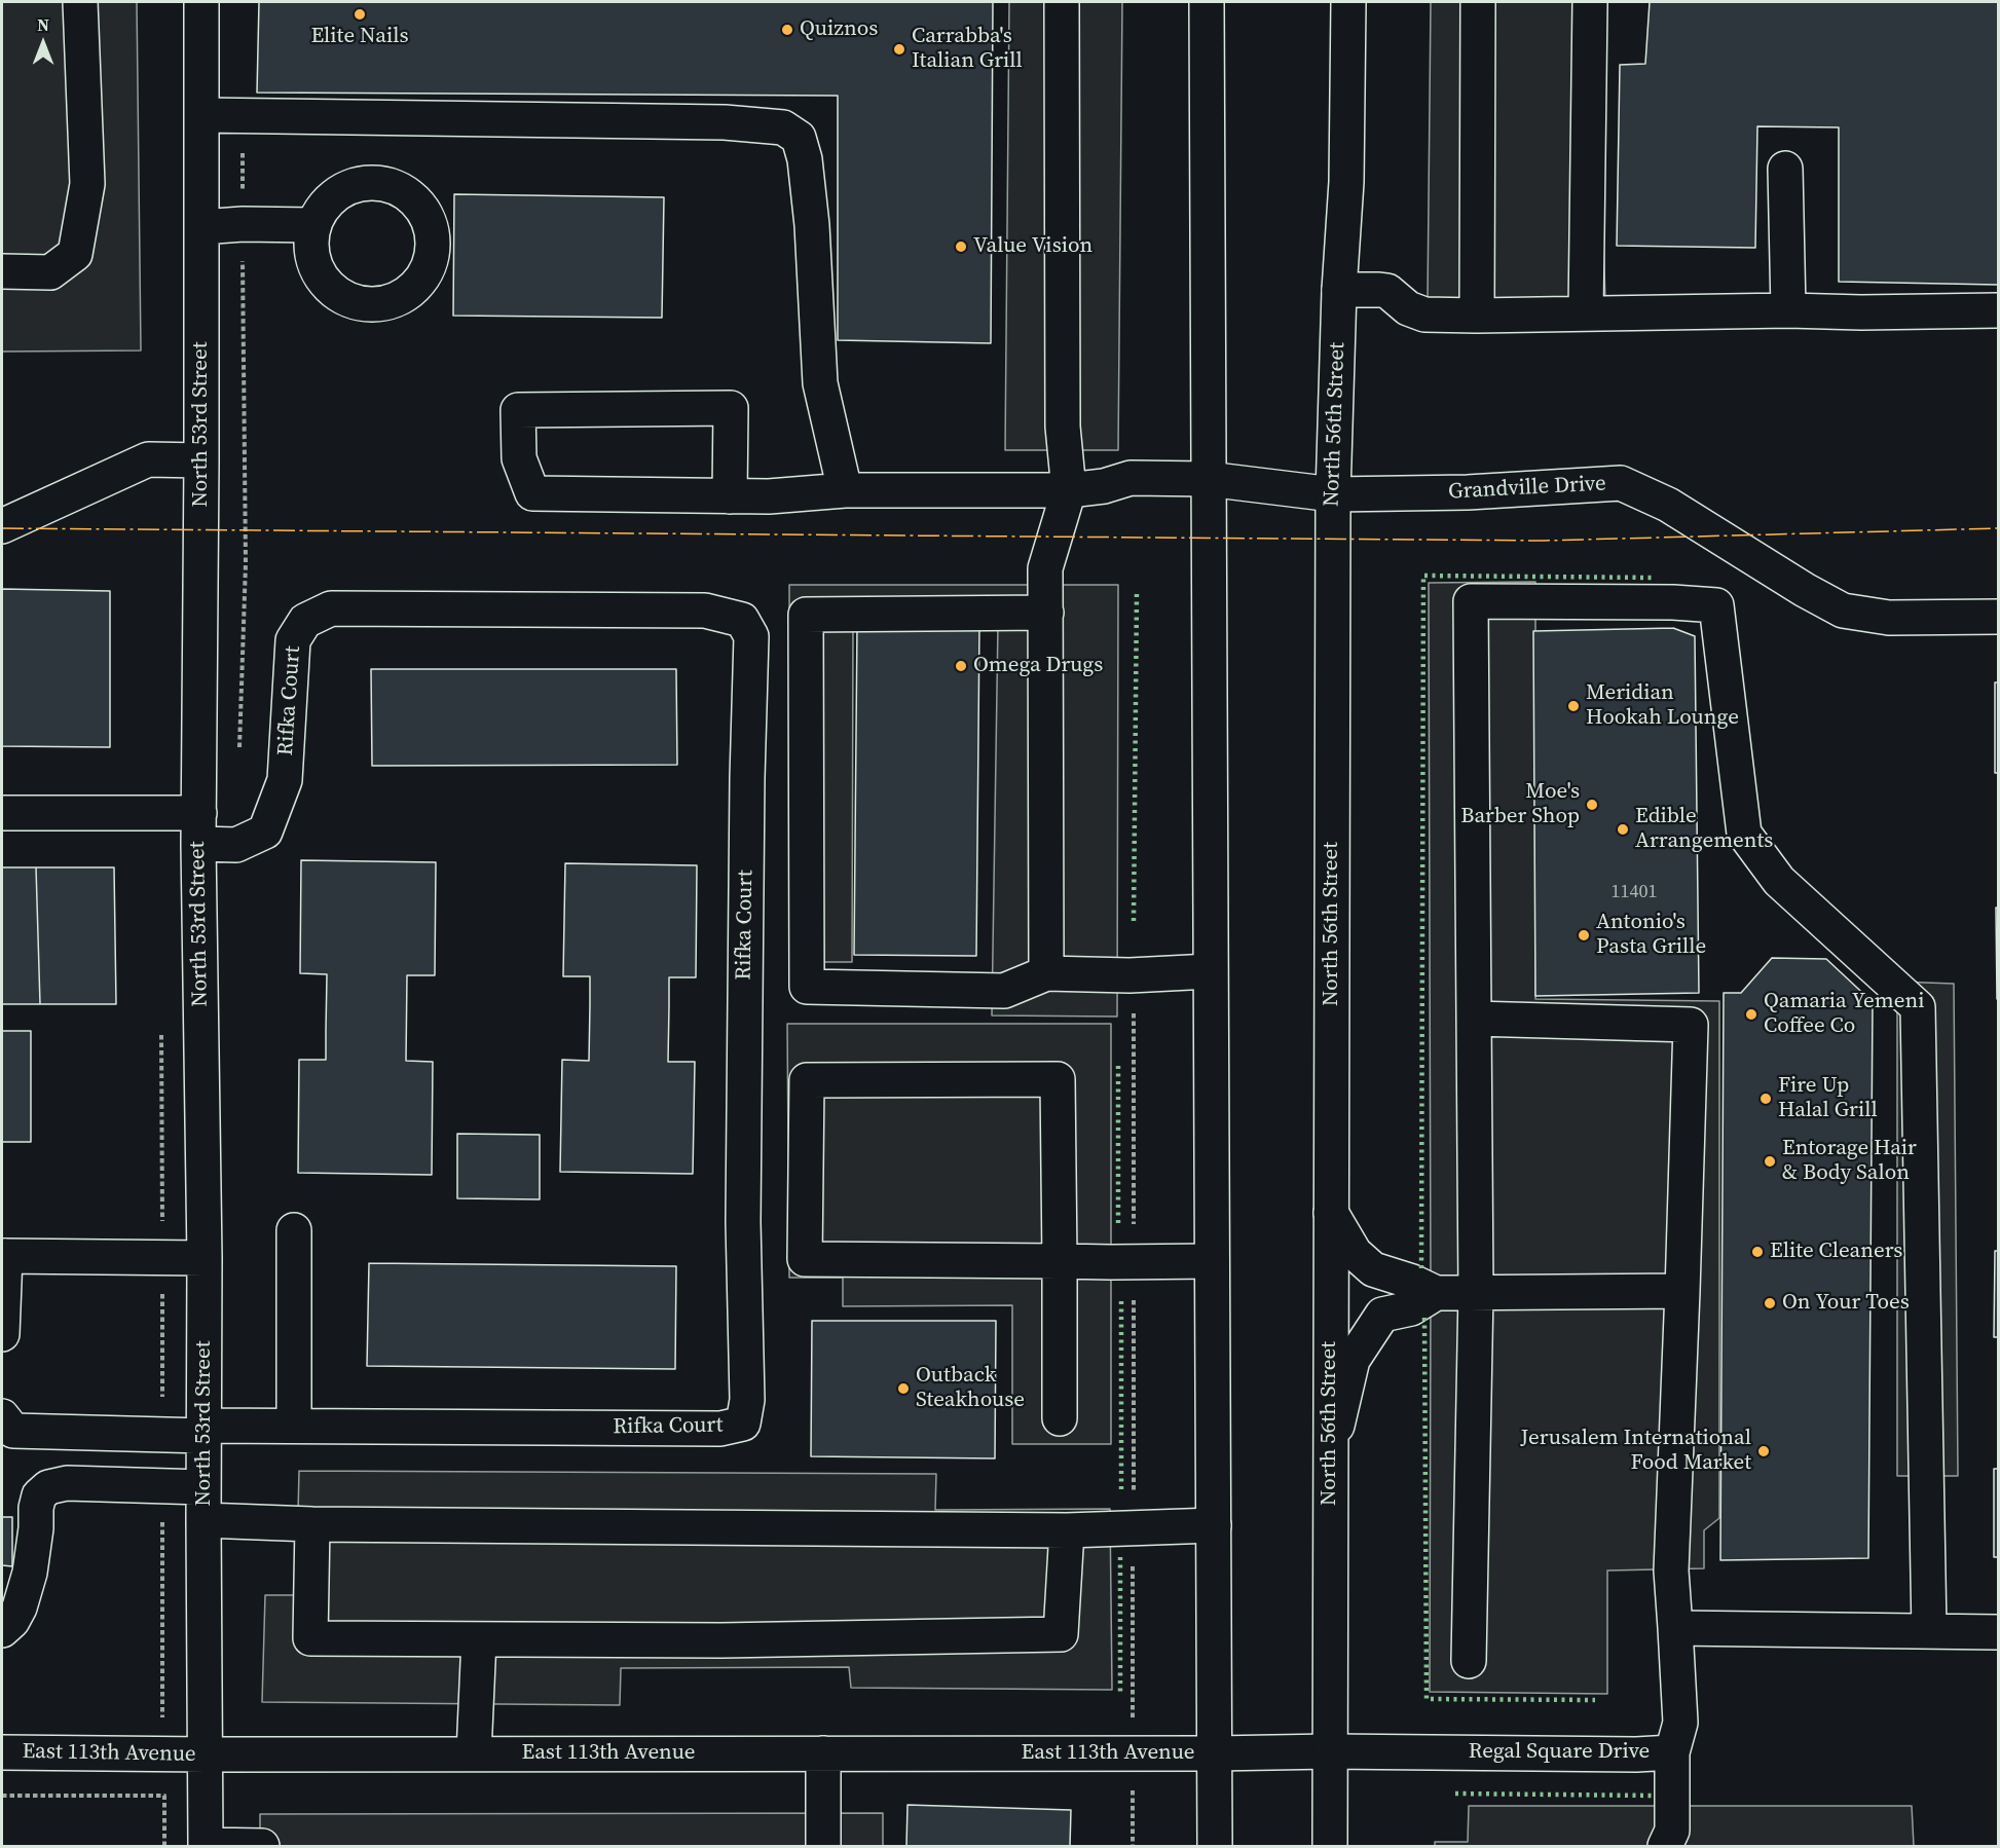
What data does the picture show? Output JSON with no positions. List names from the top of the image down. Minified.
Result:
{"streets":{"street":["North 53rd Street","North 56th Street","Grandville Drive","Rifka Court","Regal Square Drive","East 113th Avenue"]},"crossings":[["North 53rd Street","Rifka Court"],["North 53rd Street","East 113th Avenue"],["North 56th Street","Grandville Drive"],["North 56th Street","Regal Square Drive"],["Regal Square Drive","East 113th Avenue"]],"places":["Elite Nails","Quiznos","Carrabba's Italian Grill","Value Vision","Omega Drugs","Meridian Hookah Lounge","Moe's Barber Shop","Edible Arrangements","Antonio's Pasta Grille","Qamaria Yemeni Coffee Co","Fire Up Halal Grill","Entorage Hair & Body Salon","Elite Cleaners","On Your Toes","Outback Steakhouse","Jerusalem International Food Market"],"house_numbers":["11401"],"north":"top"}
